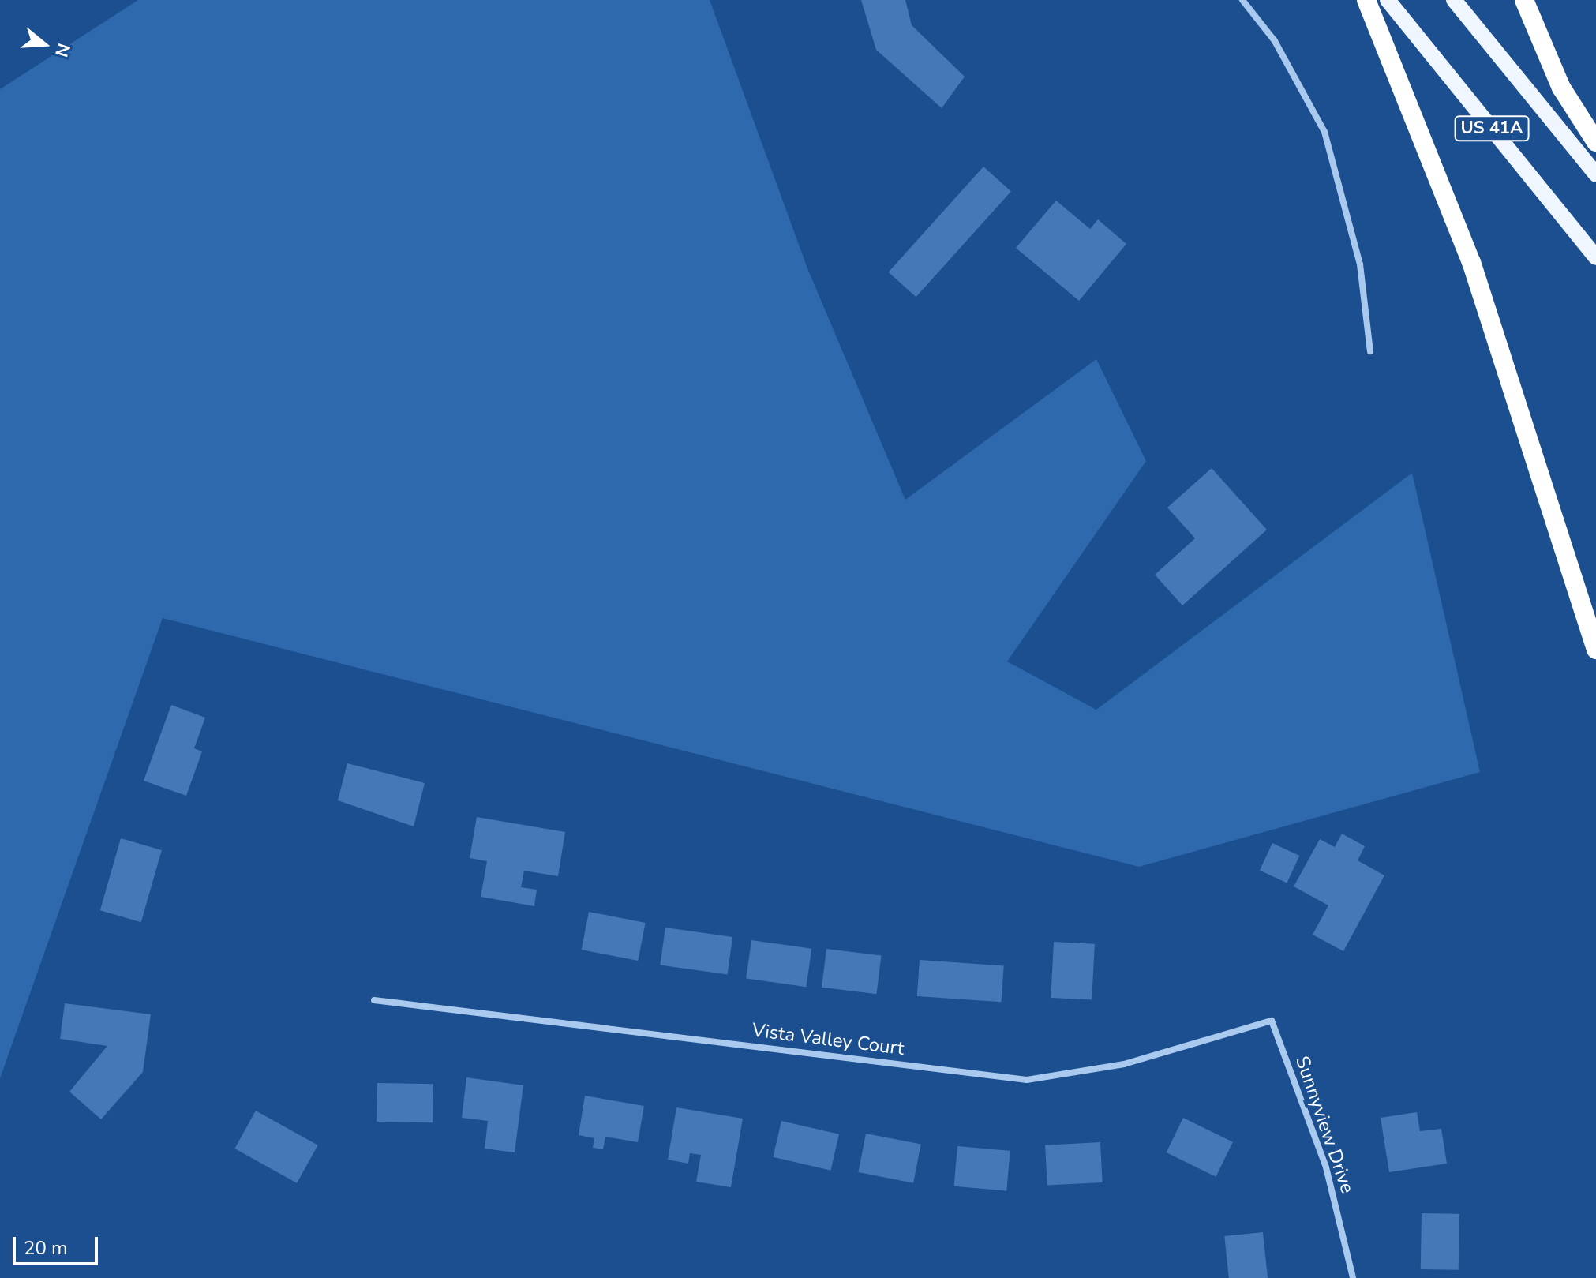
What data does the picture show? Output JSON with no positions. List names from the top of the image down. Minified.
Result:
{"streets":{"main road":["US 41A"],"street":["Vista Valley Court","Sunnyview Drive"]},"crossings":[["Vista Valley Court","Sunnyview Drive"]],"scale_bar":"20 m","north":"right"}
